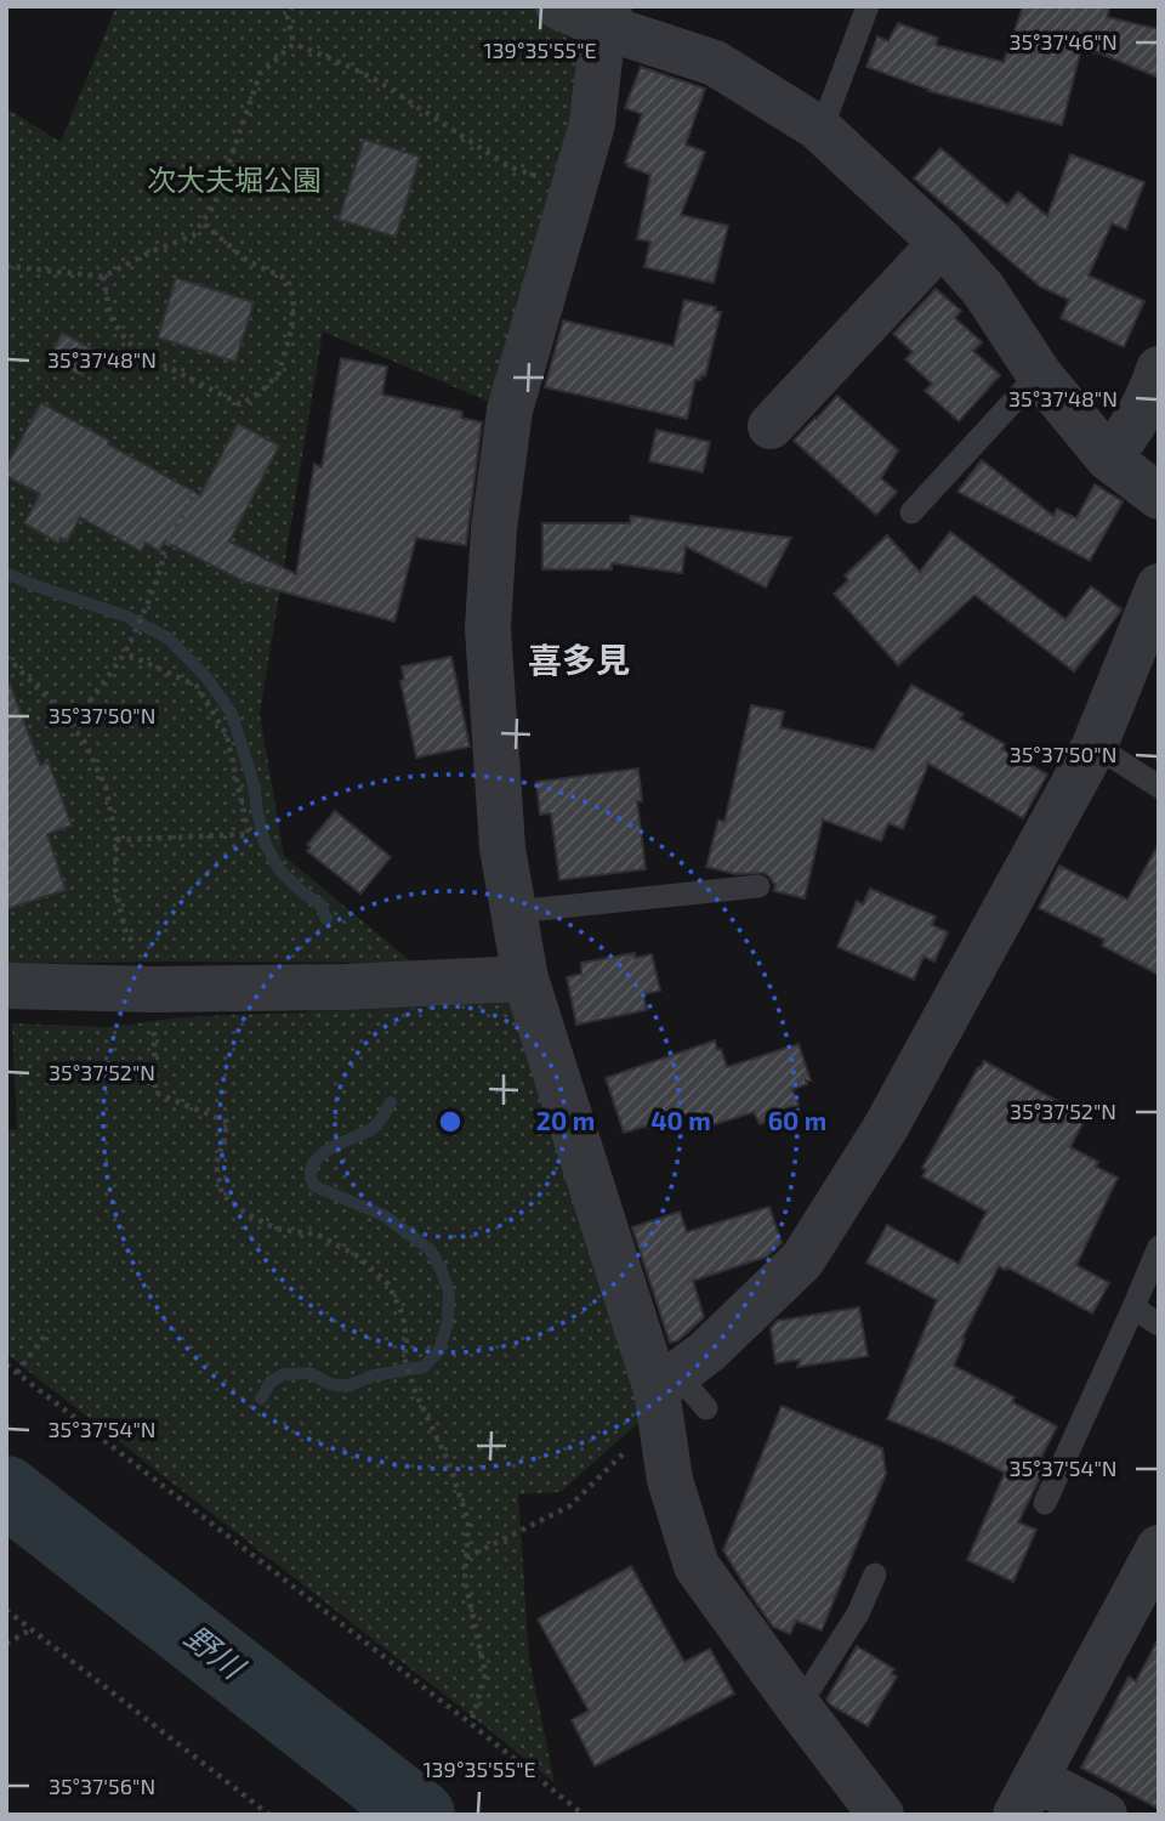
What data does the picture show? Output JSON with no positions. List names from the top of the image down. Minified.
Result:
{"districts":["喜多見"],"water":["野川"],"parks":["次大夫堀公園"],"coordinates":["35°37'46\"N","139°35'55\"E","35°37'48\"N","35°37'50\"N","35°37'52\"N","35°37'54\"N","35°37'56\"N"],"rings":["20 m","40 m","60 m"]}
